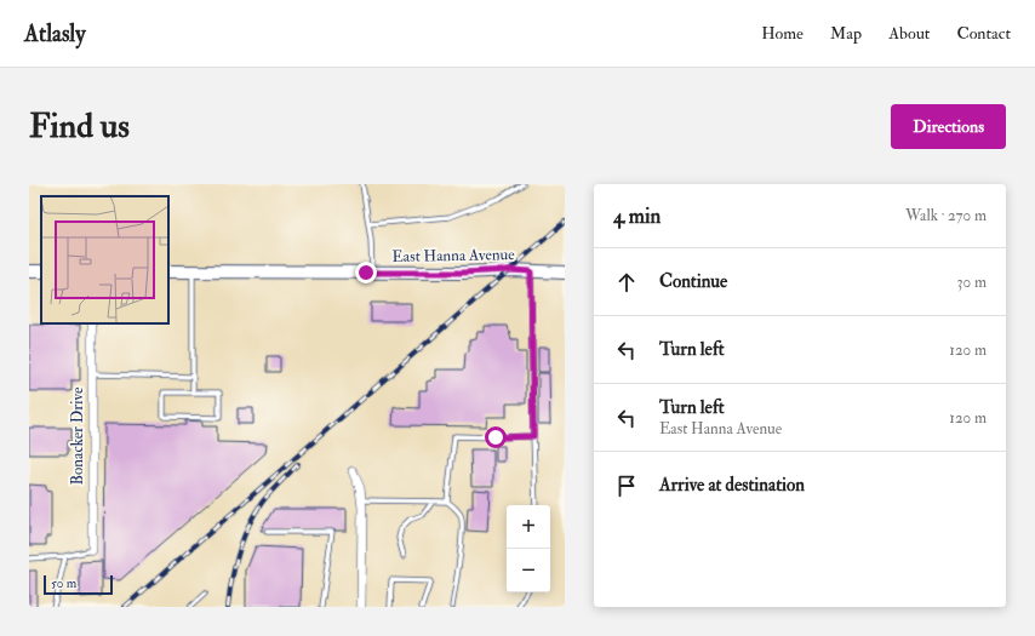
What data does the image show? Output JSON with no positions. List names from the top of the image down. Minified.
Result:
{"streets":{"street":["East Hanna Avenue","Bonacker Drive"]},"scale_bar":"50 m","page":{"header":"Atlasly","nav":["Home","Map","About","Contact"],"buttons":"Directions","title":"Find us","heading":["4 min","Walk · 270 m"],"list":[["Continue","30 m"],["Turn left","120 m"],["Turn left","East Hanna Avenue","120 m"],"Arrive at destination"],"map_buttons":["+","−"],"scale":"50 m"}}
